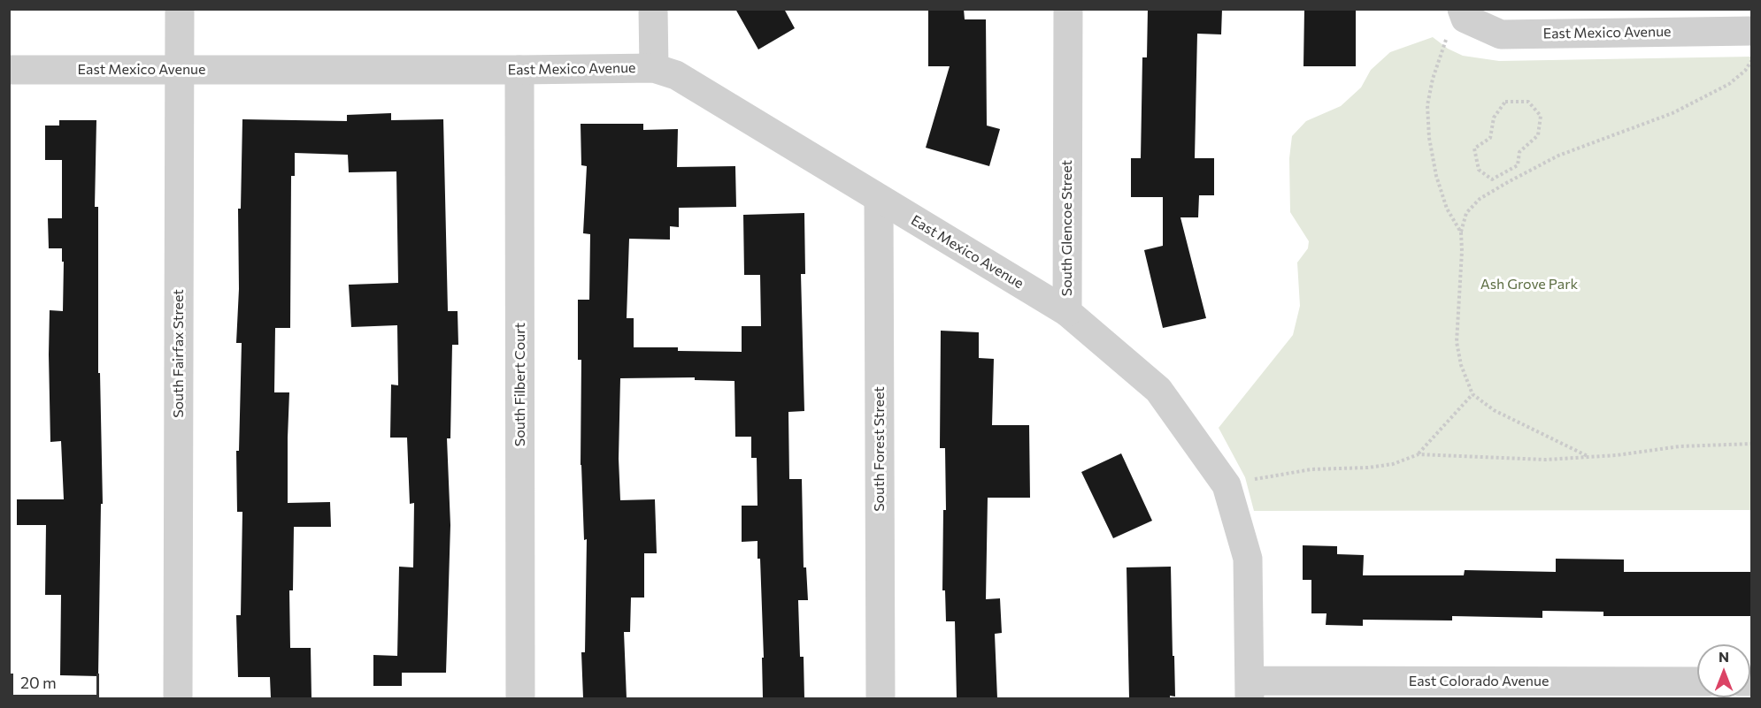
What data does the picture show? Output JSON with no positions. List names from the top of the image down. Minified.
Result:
{"streets":{"street":["East Mexico Avenue","South Glencoe Street","South Fairfax Street","South Filbert Court","South Forest Street","East Colorado Avenue"]},"crossings":[["East Mexico Avenue","South Glencoe Street"],["East Mexico Avenue","South Fairfax Street"],["East Mexico Avenue","South Filbert Court"],["East Mexico Avenue","South Forest Street"],["South Glencoe Street","East Colorado Avenue"]],"parks":["Ash Grove Park"],"scale_bar":"20 m","north":"top"}
